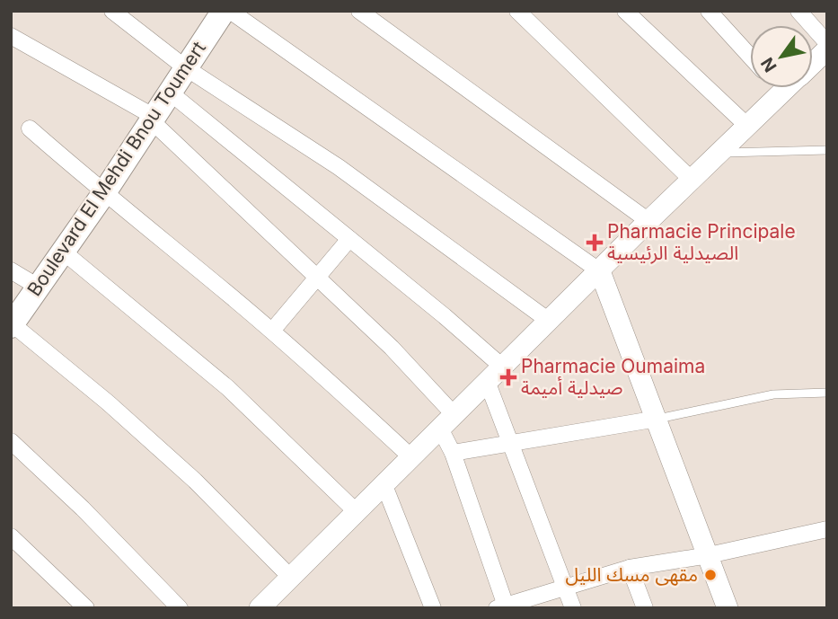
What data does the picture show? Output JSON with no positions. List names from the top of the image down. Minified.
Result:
{"streets":{"main road":["Boulevard El Mehdi Bnou Toumert"]},"places":{"health":["Pharmacie Principale الصيدلية الرئيسية","Pharmacie Oumaima صيدلية أميمة"],"other":["مقهى مسك الليل"]},"north":"bottom left"}
